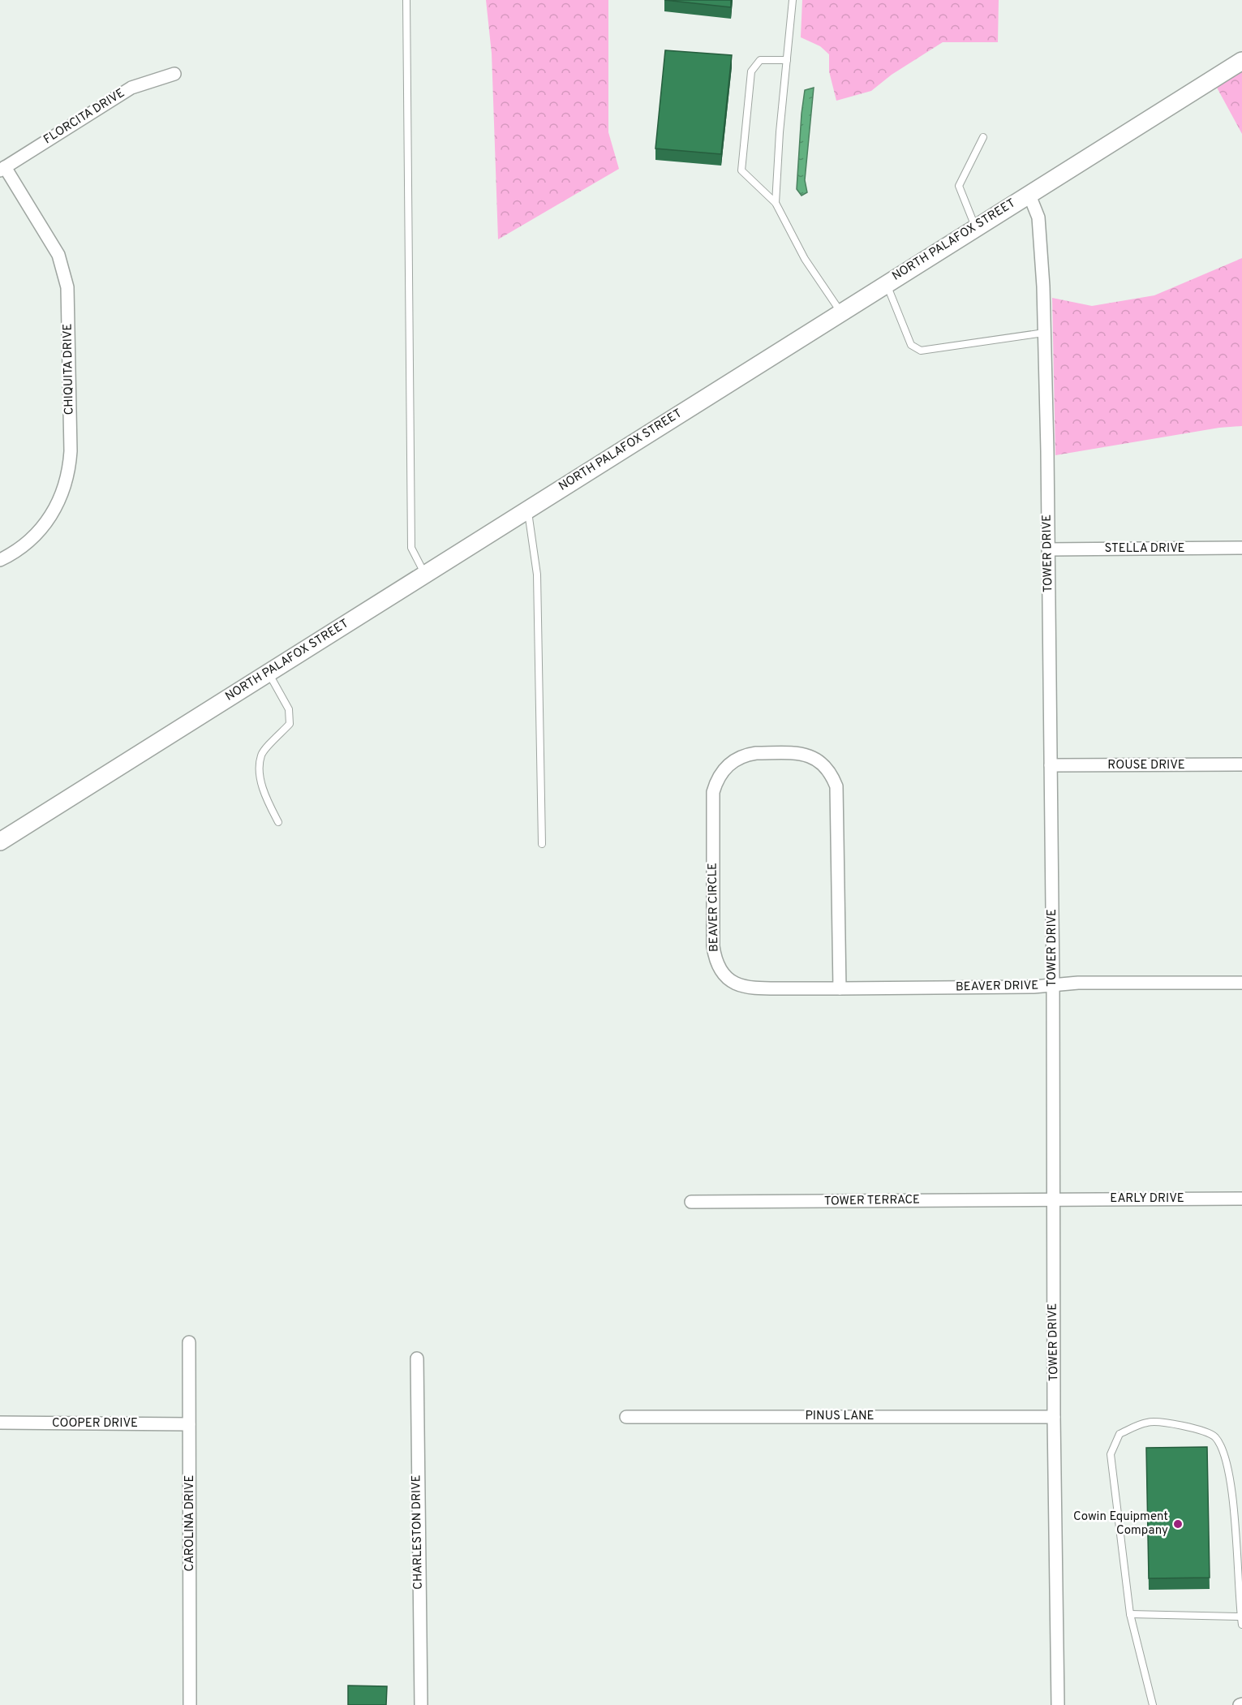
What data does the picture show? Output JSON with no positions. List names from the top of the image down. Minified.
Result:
{"streets":{"main road":["NORTH PALAFOX STREET"],"street":["FLORCITA DRIVE","CHIQUITA DRIVE","STELLA DRIVE","TOWER DRIVE","ROUSE DRIVE","BEAVER CIRCLE","BEAVER DRIVE","EARLY DRIVE","TOWER TERRACE","PINUS LANE","COOPER DRIVE","CAROLINA DRIVE","CHARLESTON DRIVE"]},"crossings":[["FLORCITA DRIVE","CHIQUITA DRIVE"],["NORTH PALAFOX STREET","TOWER DRIVE"],["STELLA DRIVE","TOWER DRIVE"],["TOWER DRIVE","ROUSE DRIVE"],["TOWER DRIVE","BEAVER DRIVE"],["TOWER DRIVE","EARLY DRIVE"],["TOWER DRIVE","TOWER TERRACE"],["TOWER DRIVE","PINUS LANE"],["BEAVER CIRCLE","BEAVER DRIVE"],["EARLY DRIVE","TOWER TERRACE"],["COOPER DRIVE","CAROLINA DRIVE"]],"places":["Cowin Equipment Company"]}
